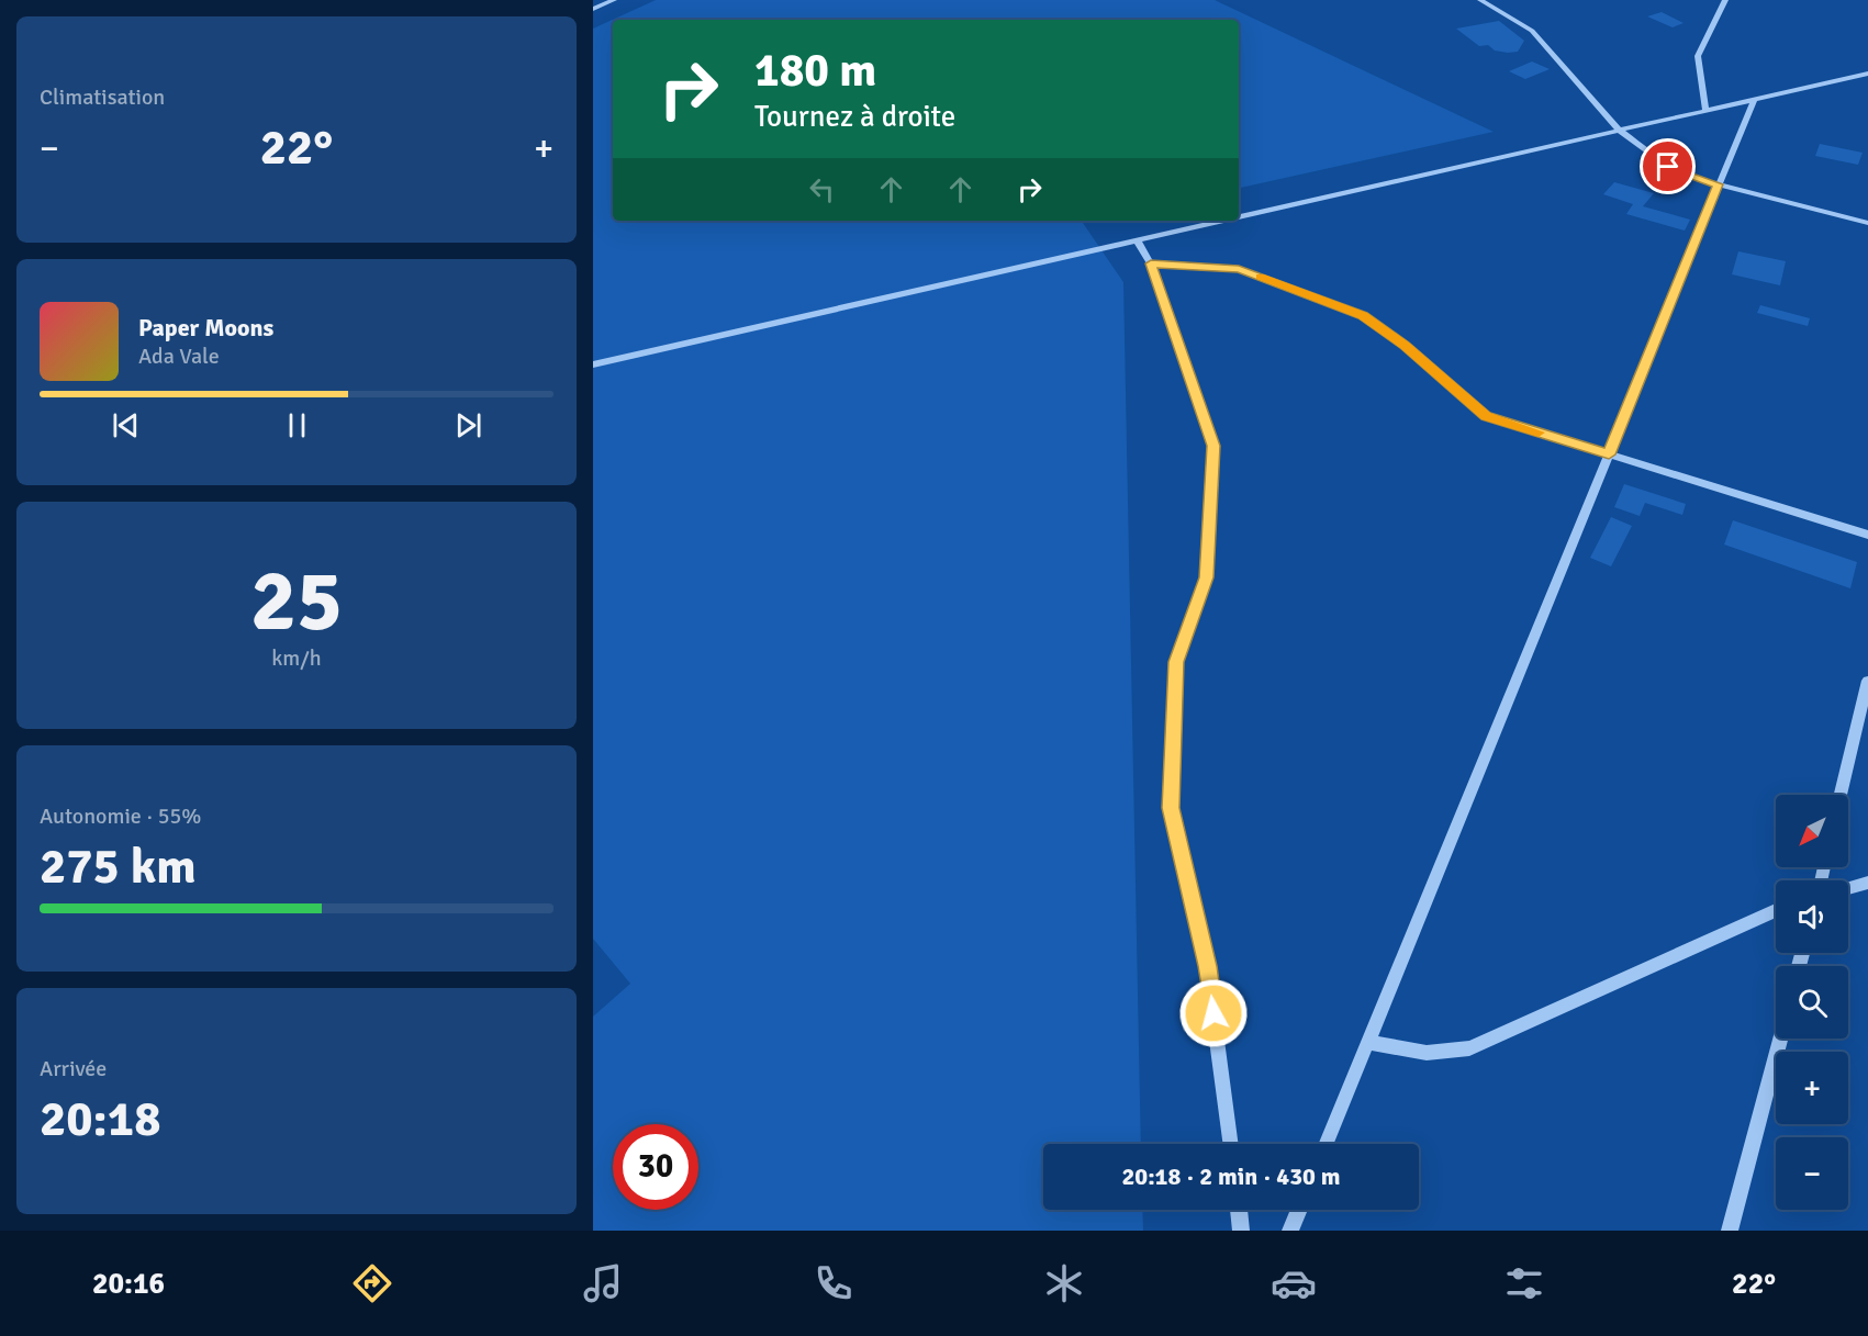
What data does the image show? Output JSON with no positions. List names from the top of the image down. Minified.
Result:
{"north":"bottom left","page":{"tile":["Climatisation",["25","km/h"],["Autonomie · 55%","275 km"],["Arrivée","20:18"]],"turn":["180 m","Tournez à droite"],"heat":["−","22°","+"],"song":["Paper Moons","Ada Vale"],"map_buttons":["+","−"],"limit":"30","trip":"20:18 · 2 min · 430 m","tabs":["20:16","22°"]}}
